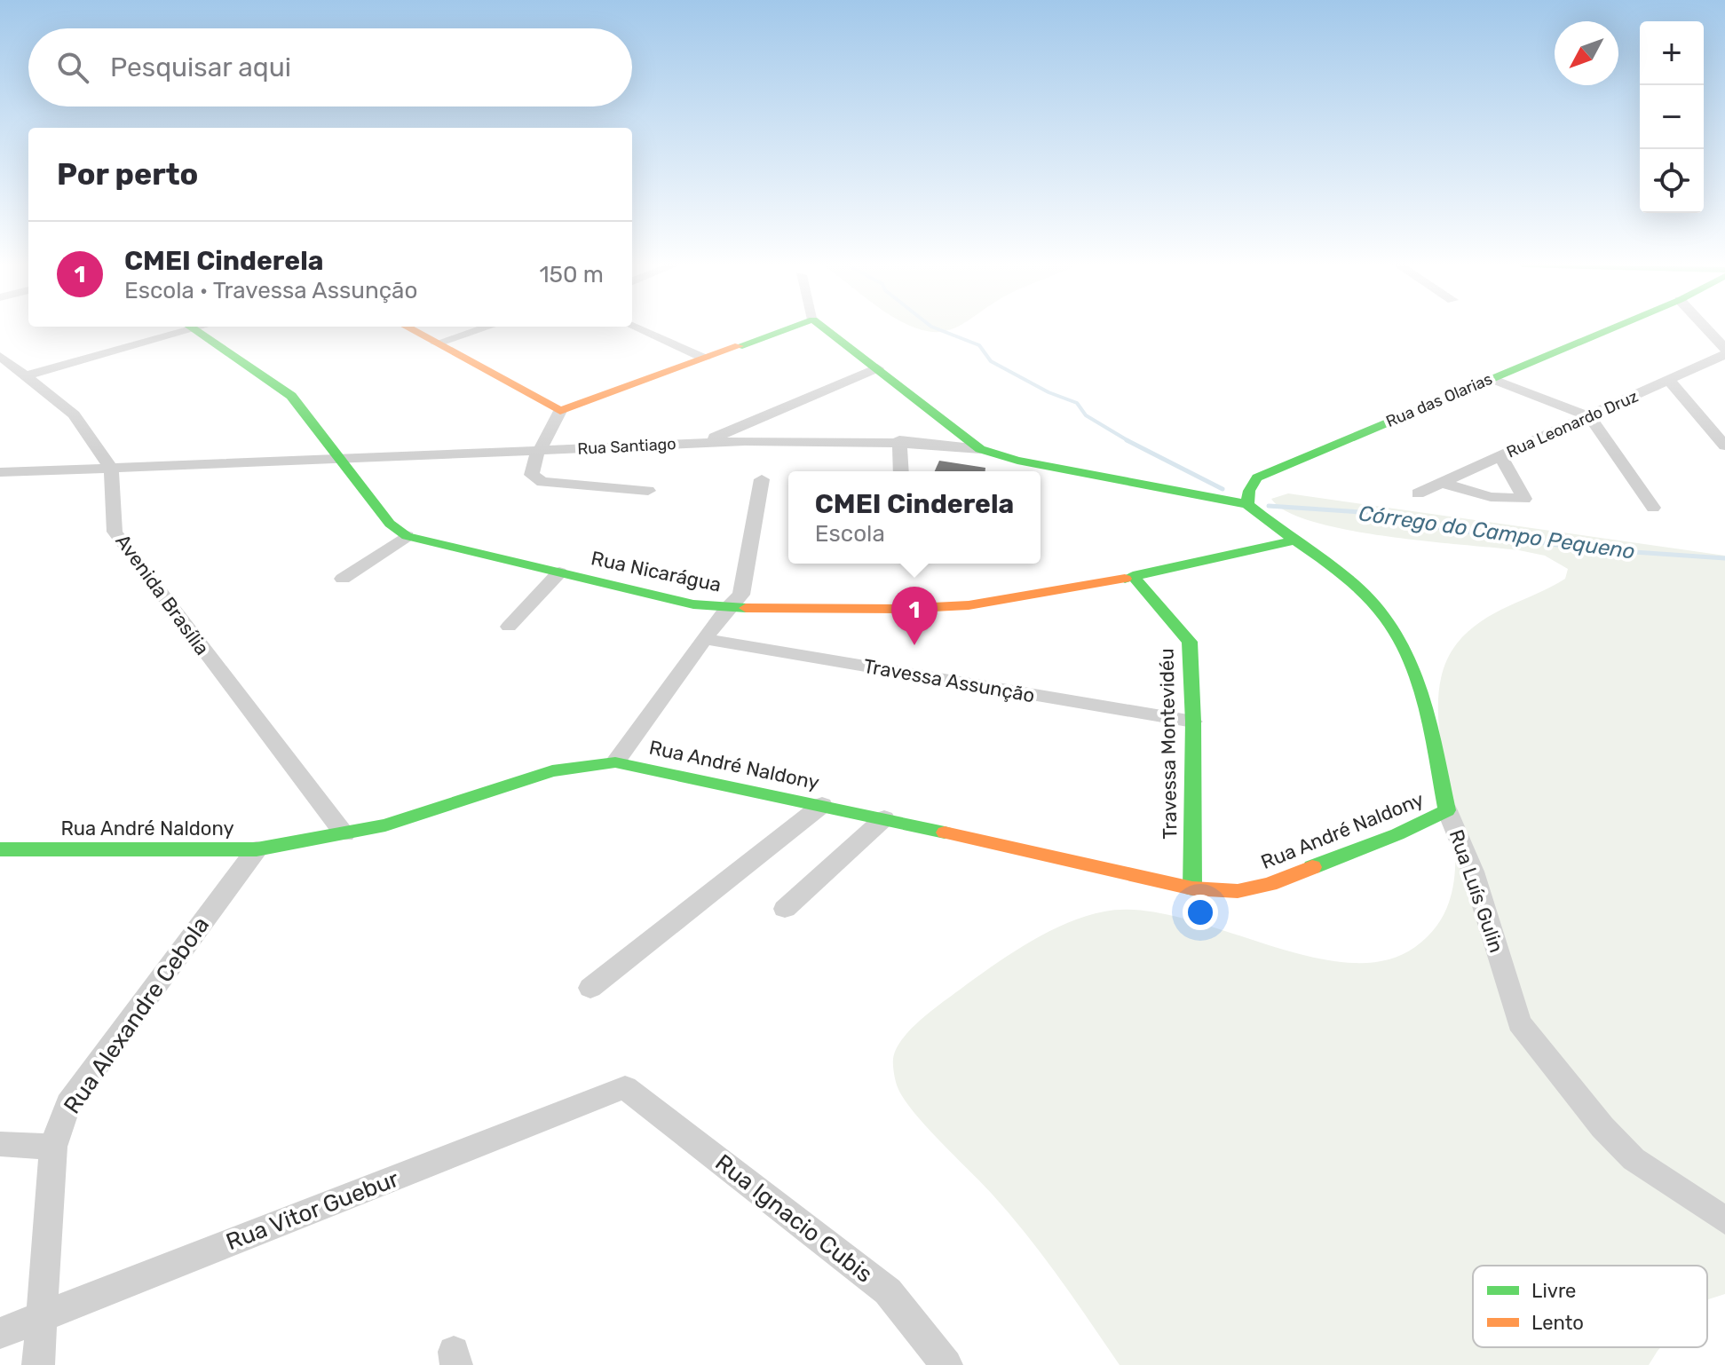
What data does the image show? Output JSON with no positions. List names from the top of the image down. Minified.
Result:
{"streets":{"street":["Rua das Olarias","Rua Leonardo Druz","Rua Santiago","Rua Nicarágua","Avenida Brasília","Travessa Assunção","Travessa Montevidéu","Rua André Naldony","Rua Luís Gulin","Rua Alexandre Cebola","Rua Vitor Guebur","Rua Ignacio Cubis"]},"crossings":[["Rua das Olarias","Rua Santiago"],["Rua das Olarias","Rua Luís Gulin"],["Rua Santiago","Avenida Brasília"],["Rua Santiago","Rua Luís Gulin"],["Rua Nicarágua","Travessa Montevidéu"],["Rua Nicarágua","Rua Luís Gulin"],["Avenida Brasília","Rua André Naldony"],["Travessa Assunção","Travessa Montevidéu"],["Travessa Montevidéu","Rua André Naldony"],["Rua André Naldony","Rua Luís Gulin"],["Rua André Naldony","Rua Alexandre Cebola"],["Rua Alexandre Cebola","Rua Vitor Guebur"],["Rua Vitor Guebur","Rua Ignacio Cubis"]],"water":["Córrego do Campo Pequeno"],"legend":["Livre","Lento"],"north":"bottom left","page":{"map_buttons":["+","−"],"search":"Pesquisar aqui","heading":"Por perto","list":[{"mark":"1","name":"CMEI Cinderela","note":"Escola · Travessa Assunção","value":"150 m"}],"popup":["CMEI Cinderela","Escola"],"pins":"1"}}
